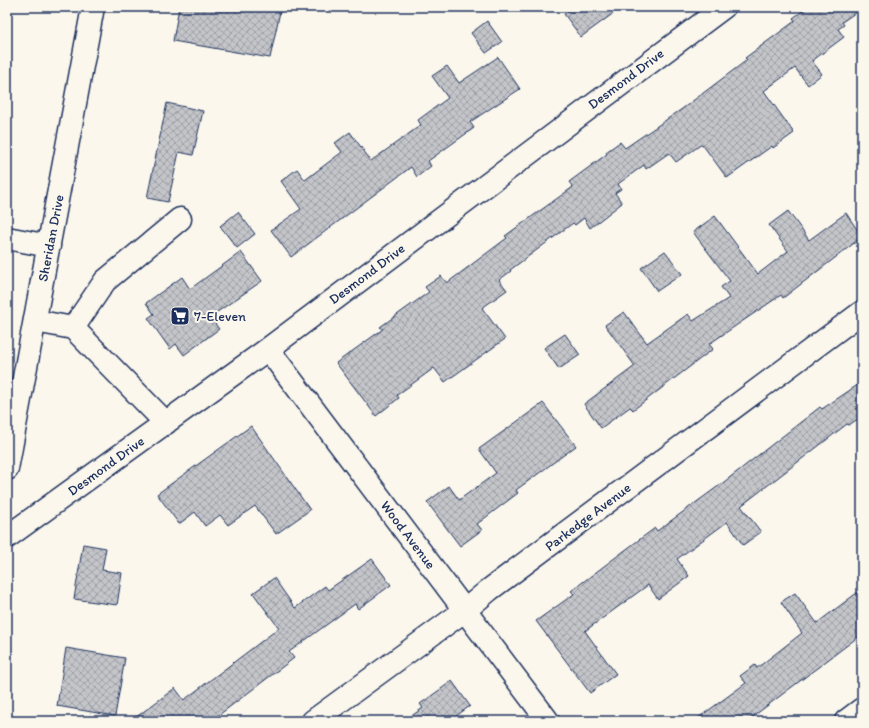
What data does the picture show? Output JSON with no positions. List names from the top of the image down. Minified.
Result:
{"streets":{"street":["Desmond Drive","Sheridan Drive","Parkedge Avenue","Wood Avenue"]},"crossings":[["Desmond Drive","Wood Avenue"],["Parkedge Avenue","Wood Avenue"]],"places":{"supermarket":["7-Eleven"]}}
